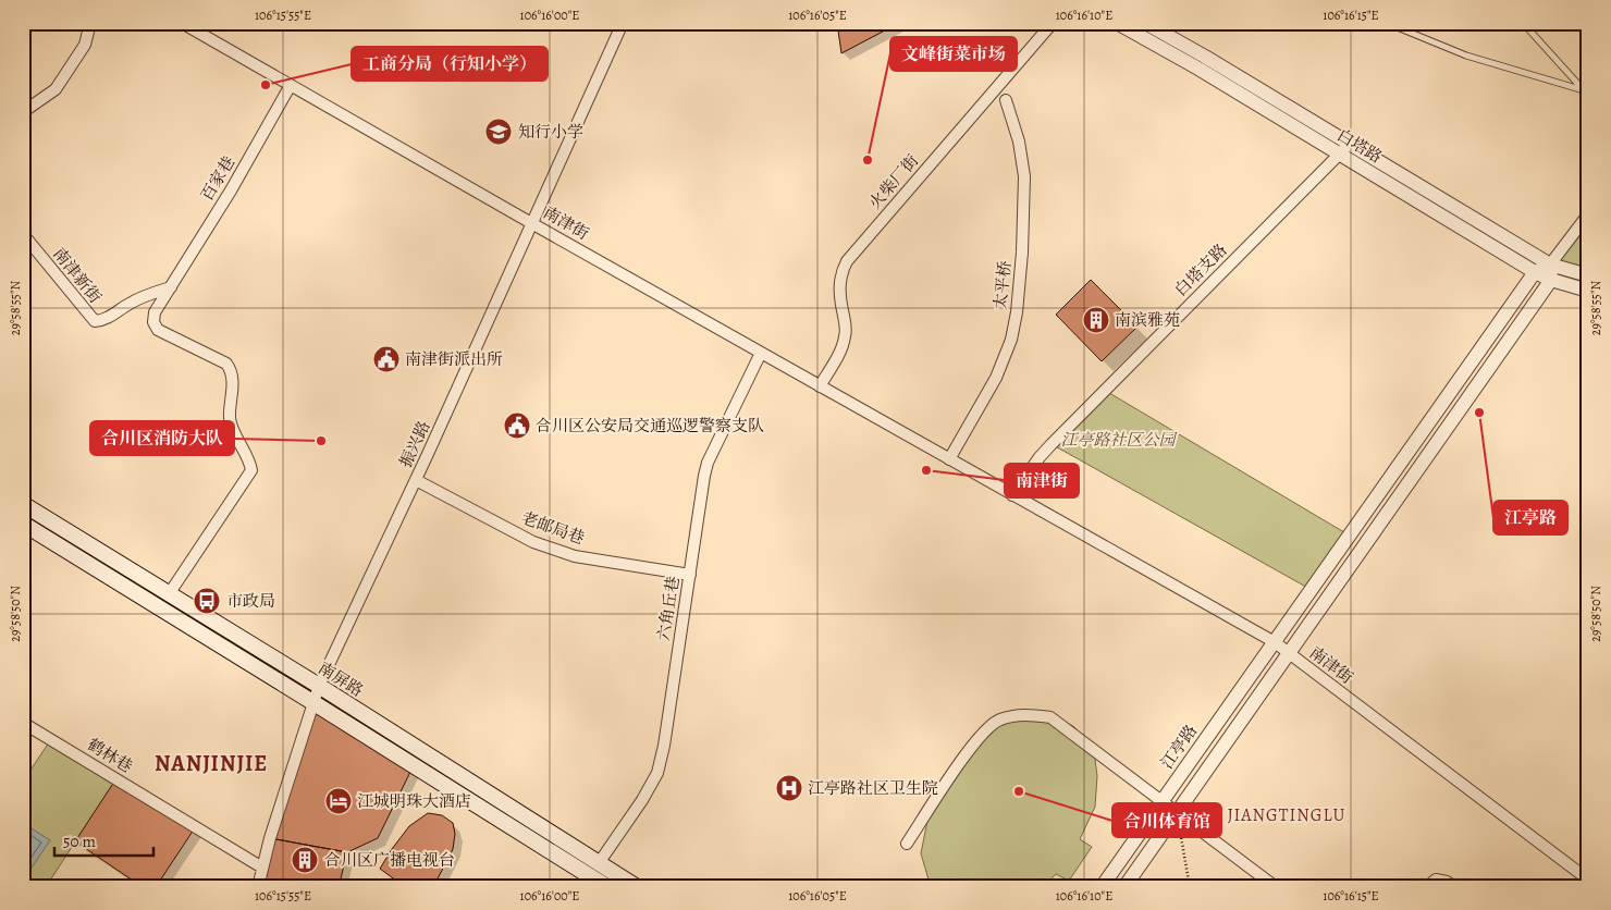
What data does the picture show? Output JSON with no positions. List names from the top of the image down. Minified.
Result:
{"streets":{"main road":["南屏路"],"street":["白塔路","百家巷","火柴厂街","南津街","白塔支路","南津新街","太平桥","振兴路","老邮局巷","六角丘巷","江亭路","鹤林巷"]},"crossings":[["白塔路","白塔支路"],["白塔路","江亭路"],["百家巷","南津街"],["百家巷","南津新街"],["百家巷","南屏路"],["火柴厂街","南津街"],["南津街","白塔支路"],["南津街","太平桥"],["南津街","振兴路"],["南津街","六角丘巷"],["南津街","江亭路"],["振兴路","老邮局巷"],["振兴路","南屏路"],["振兴路","鹤林巷"],["老邮局巷","六角丘巷"],["六角丘巷","南屏路"]],"districts":["NANJINJIE","JIANGTINGLU"],"parks":["江亭路社区公园"],"places":{"other":["工商分局（行知小学）","文峰街菜市场","江亭路","合川区消防大队","南津街","合川体育馆"],"school or university":["知行小学"],"building":["南滨雅苑","合川区广播电视台"],"public building":["南津街派出所","合川区公安局交通巡逻警察支队"],"bus stop":["市政局"],"hospital":["江亭路社区卫生院"],"hotel":["江城明珠大酒店"]},"scale_bar":"50 m","coordinates":["106°15'55\"E","106°16'00\"E","106°16'05\"E","106°16'10\"E","106°16'15\"E","29°58'55\"N","29°58'50\"N"]}
